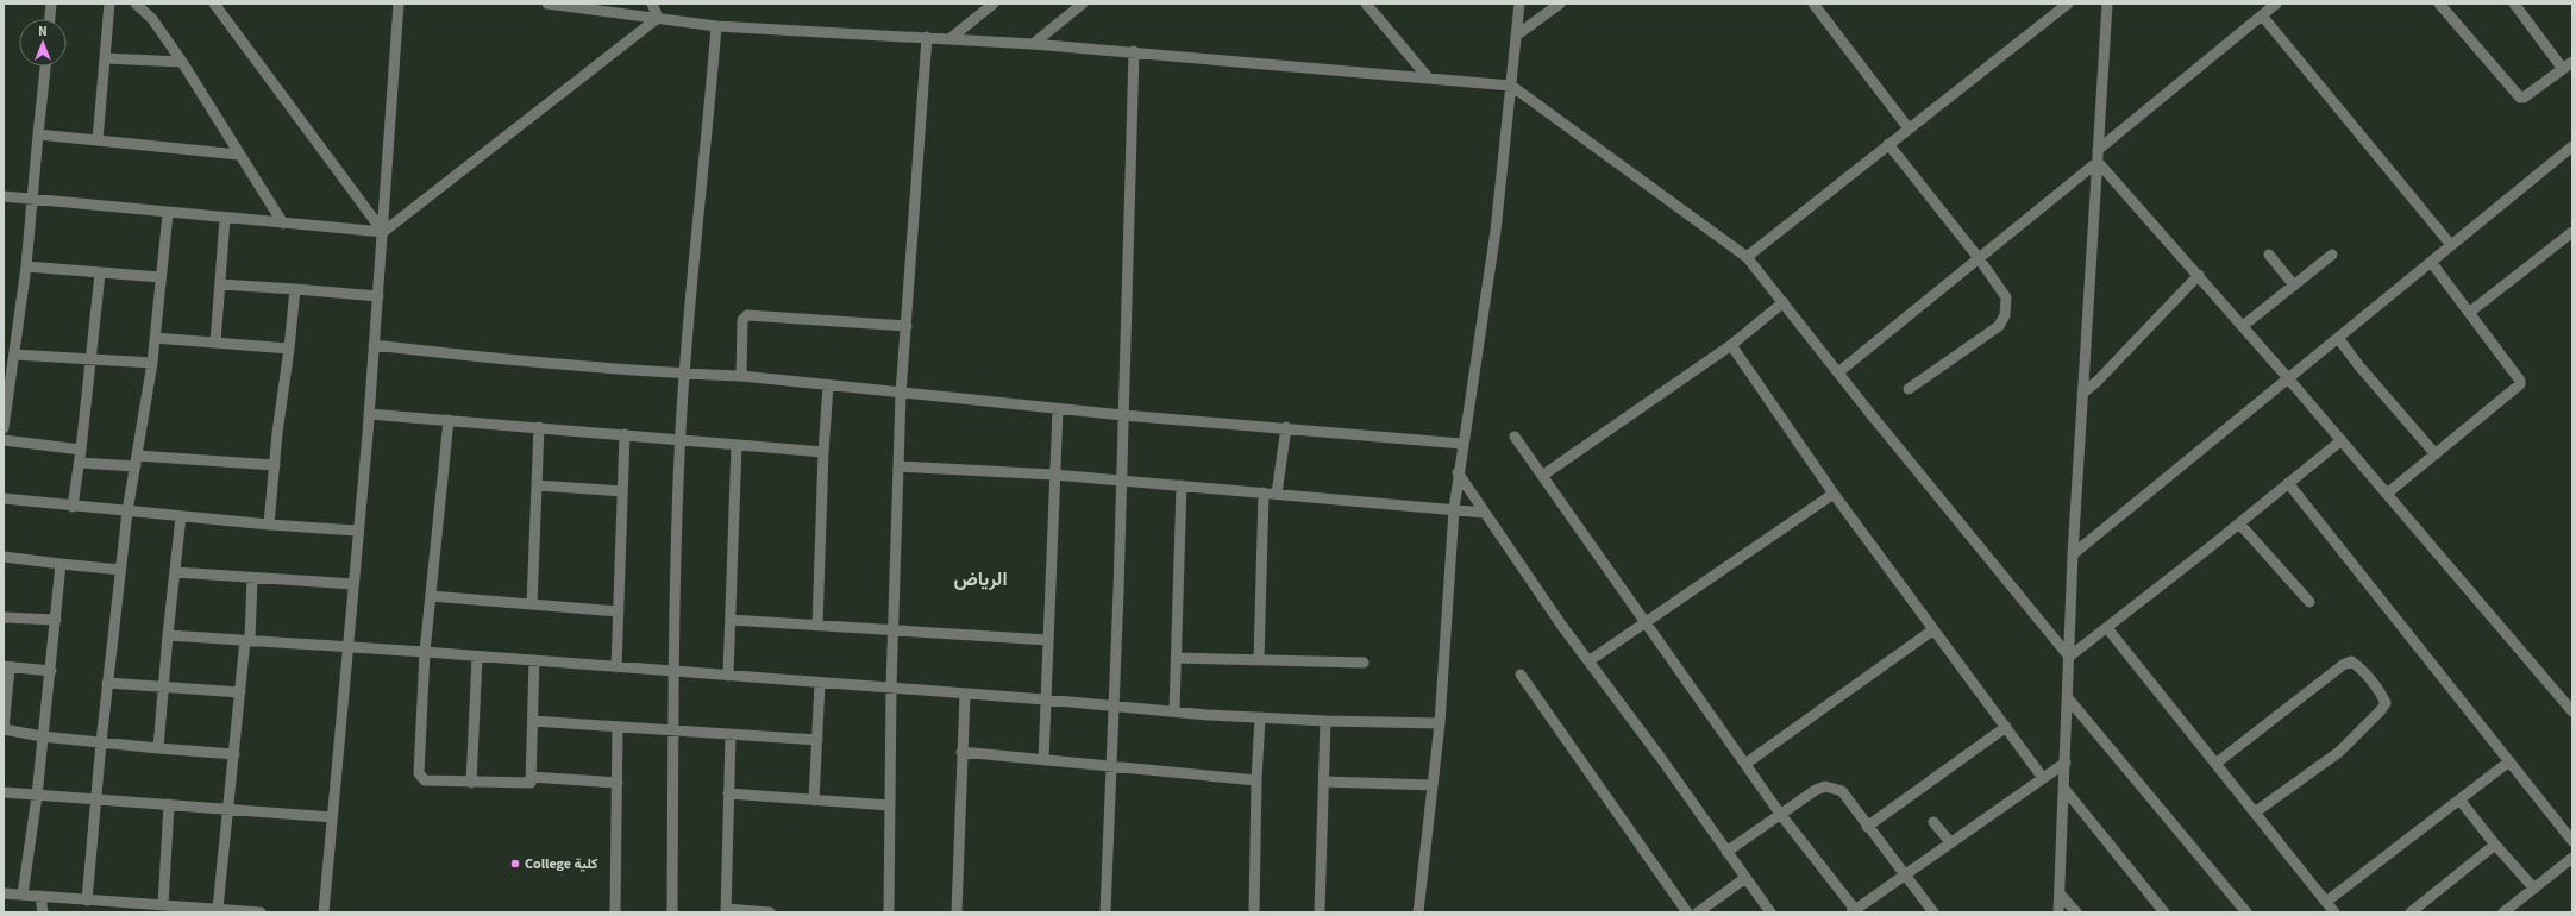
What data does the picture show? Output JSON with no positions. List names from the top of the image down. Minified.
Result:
{"districts":["الرياض"],"places":["College كلية"],"north":"top"}
